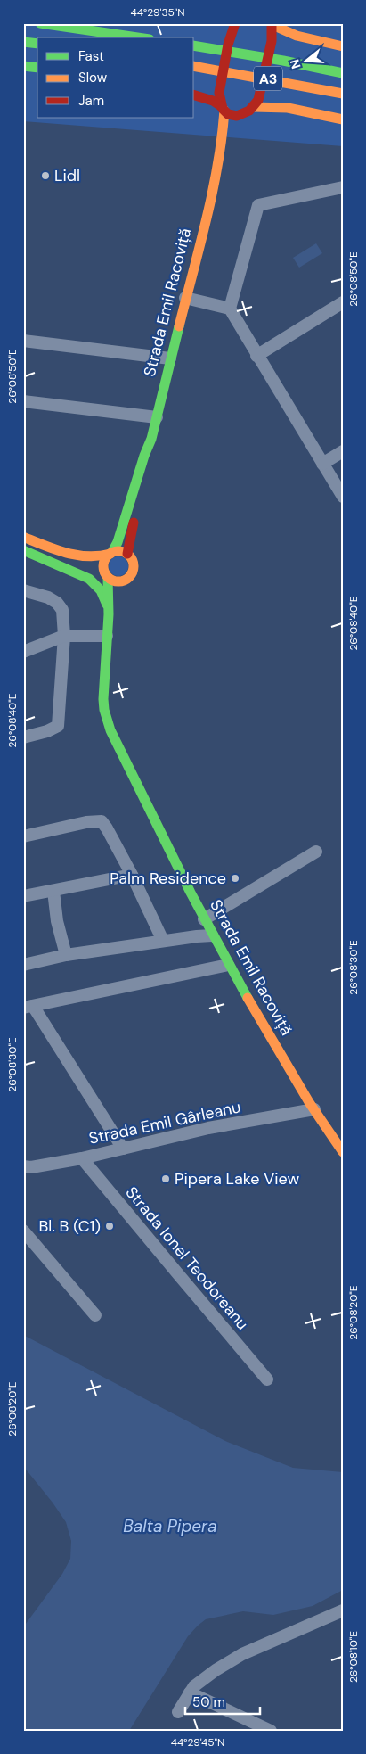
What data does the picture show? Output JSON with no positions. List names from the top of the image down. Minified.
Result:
{"streets":{"main road":["A3","Strada Emil Racoviță"],"street":["Strada Emil Gârleanu","Strada Ionel Teodoreanu"]},"crossings":[["Strada Emil Racoviță","Strada Emil Gârleanu"],["Strada Emil Gârleanu","Strada Ionel Teodoreanu"]],"water":["Balta Pipera"],"places":["Lidl","Palm Residence","Pipera Lake View","Bl. B (C1)"],"legend":["Fast","Slow","Jam"],"scale_bar":"50 m","north":"left","coordinates":["44°29'35\"N","26°08'50\"E","26°08'40\"E","26°08'30\"E","26°08'20\"E","26°08'10\"E","44°29'45\"N"]}
